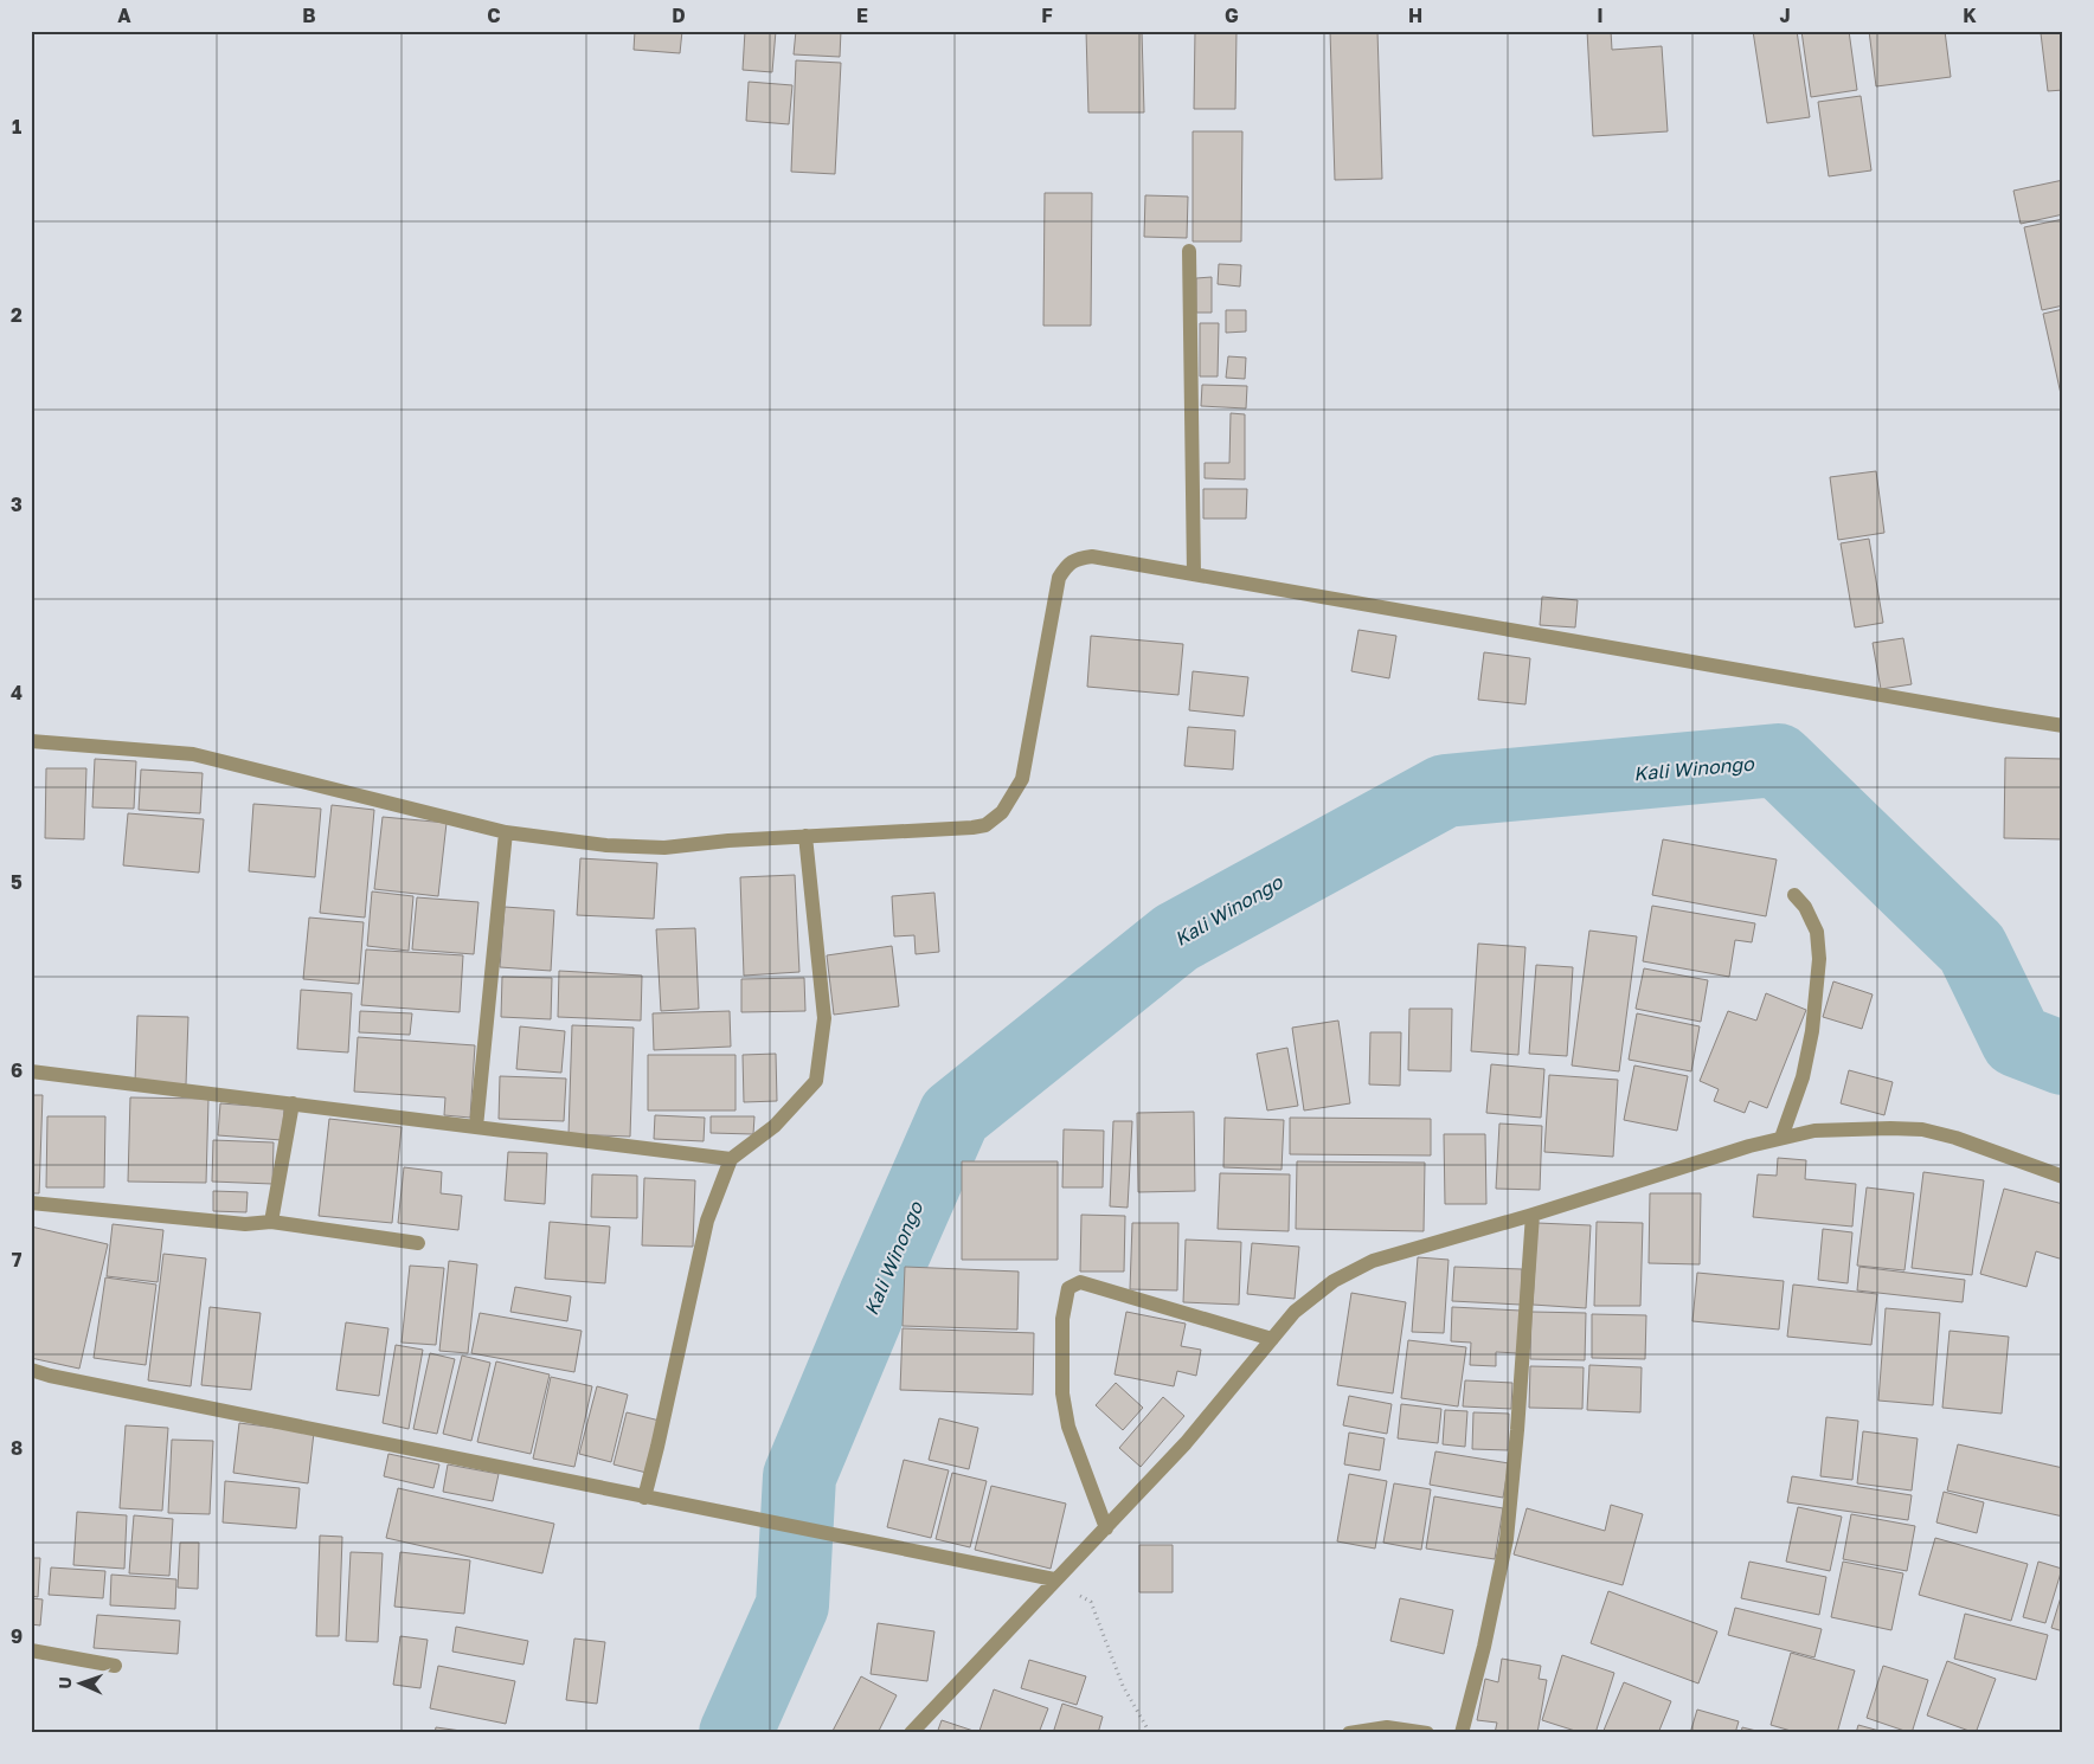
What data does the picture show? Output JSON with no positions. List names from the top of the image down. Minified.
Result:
{"water":["Kali Winongo"],"north":"left","grid":{"columns":["A","B","C","D","E","F","G","H","I","J","K"],"rows":["1","2","3","4","5","6","7","8","9"]}}
